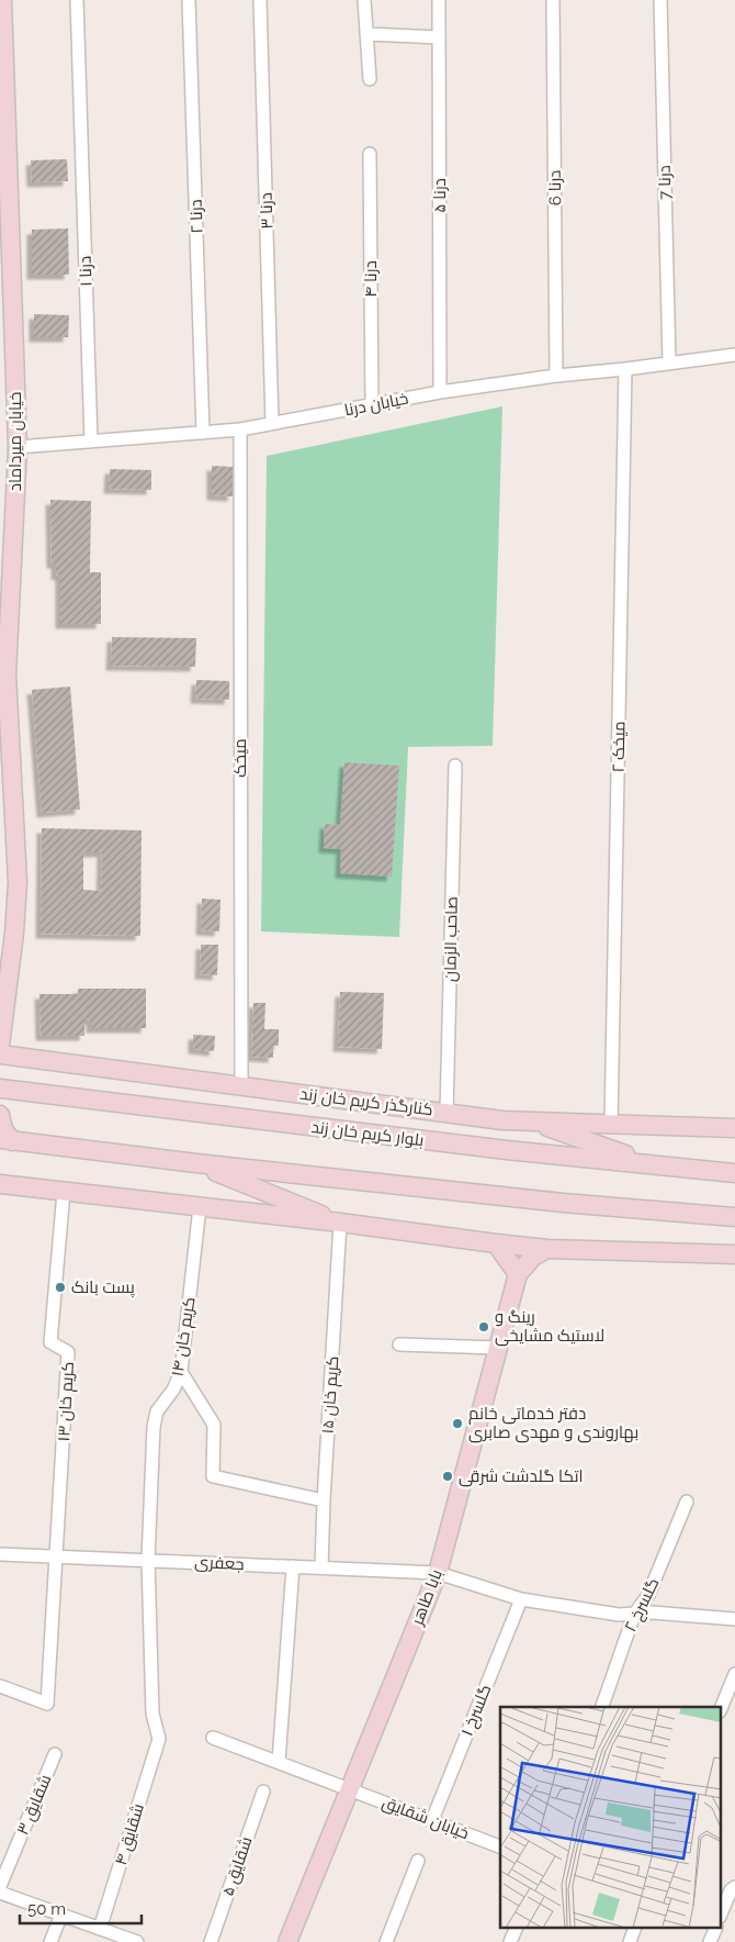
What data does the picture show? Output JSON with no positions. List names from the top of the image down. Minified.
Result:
{"streets":{"main road":["خیابان میرداماد","کنارگذر کریم خان زند","بلوار کریم خان زند","بابا طاهر"],"street":["درنا 7","درنا 6","درنا ۵","درنا ۳","درنا ۲","درنا ۱","درنا ۴","خیابان درنا","میخک ۲","میخک","صاحب الزمان","کریم خان ۱۴","کریم خان ۱۵","کریم خان ۱۳","جعفری","گلسرخ ۲","گلسرخ ۱","شقایق ۳","خیابان شقایق","شقایق ۴","شقایق ۵"]},"crossings":[["درنا 7","خیابان درنا"],["درنا 6","خیابان درنا"],["درنا ۵","خیابان درنا"],["درنا ۳","خیابان درنا"],["درنا ۲","خیابان درنا"],["درنا ۱","خیابان درنا"],["درنا ۴","خیابان درنا"],["خیابان درنا","خیابان میرداماد"],["خیابان درنا","میخک ۲"],["خیابان درنا","میخک"],["میخک ۲","کنارگذر کریم خان زند"],["میخک","کنارگذر کریم خان زند"],["صاحب الزمان","کنارگذر کریم خان زند"],["کریم خان ۱۴","جعفری"],["کریم خان ۱۴","شقایق ۴"],["کریم خان ۱۵","جعفری"],["کریم خان ۱۳","جعفری"],["جعفری","بابا طاهر"],["جعفری","گلسرخ ۲"],["جعفری","گلسرخ ۱"],["بابا طاهر","خیابان شقایق"],["گلسرخ ۱","خیابان شقایق"]],"places":["پست بانک","رینگ و لاستیک مشایخی","دفتر خدماتی خانم بهاروندی و مهدی صابری","اتکا گلدشت شرقی"],"scale_bar":"50 m"}
